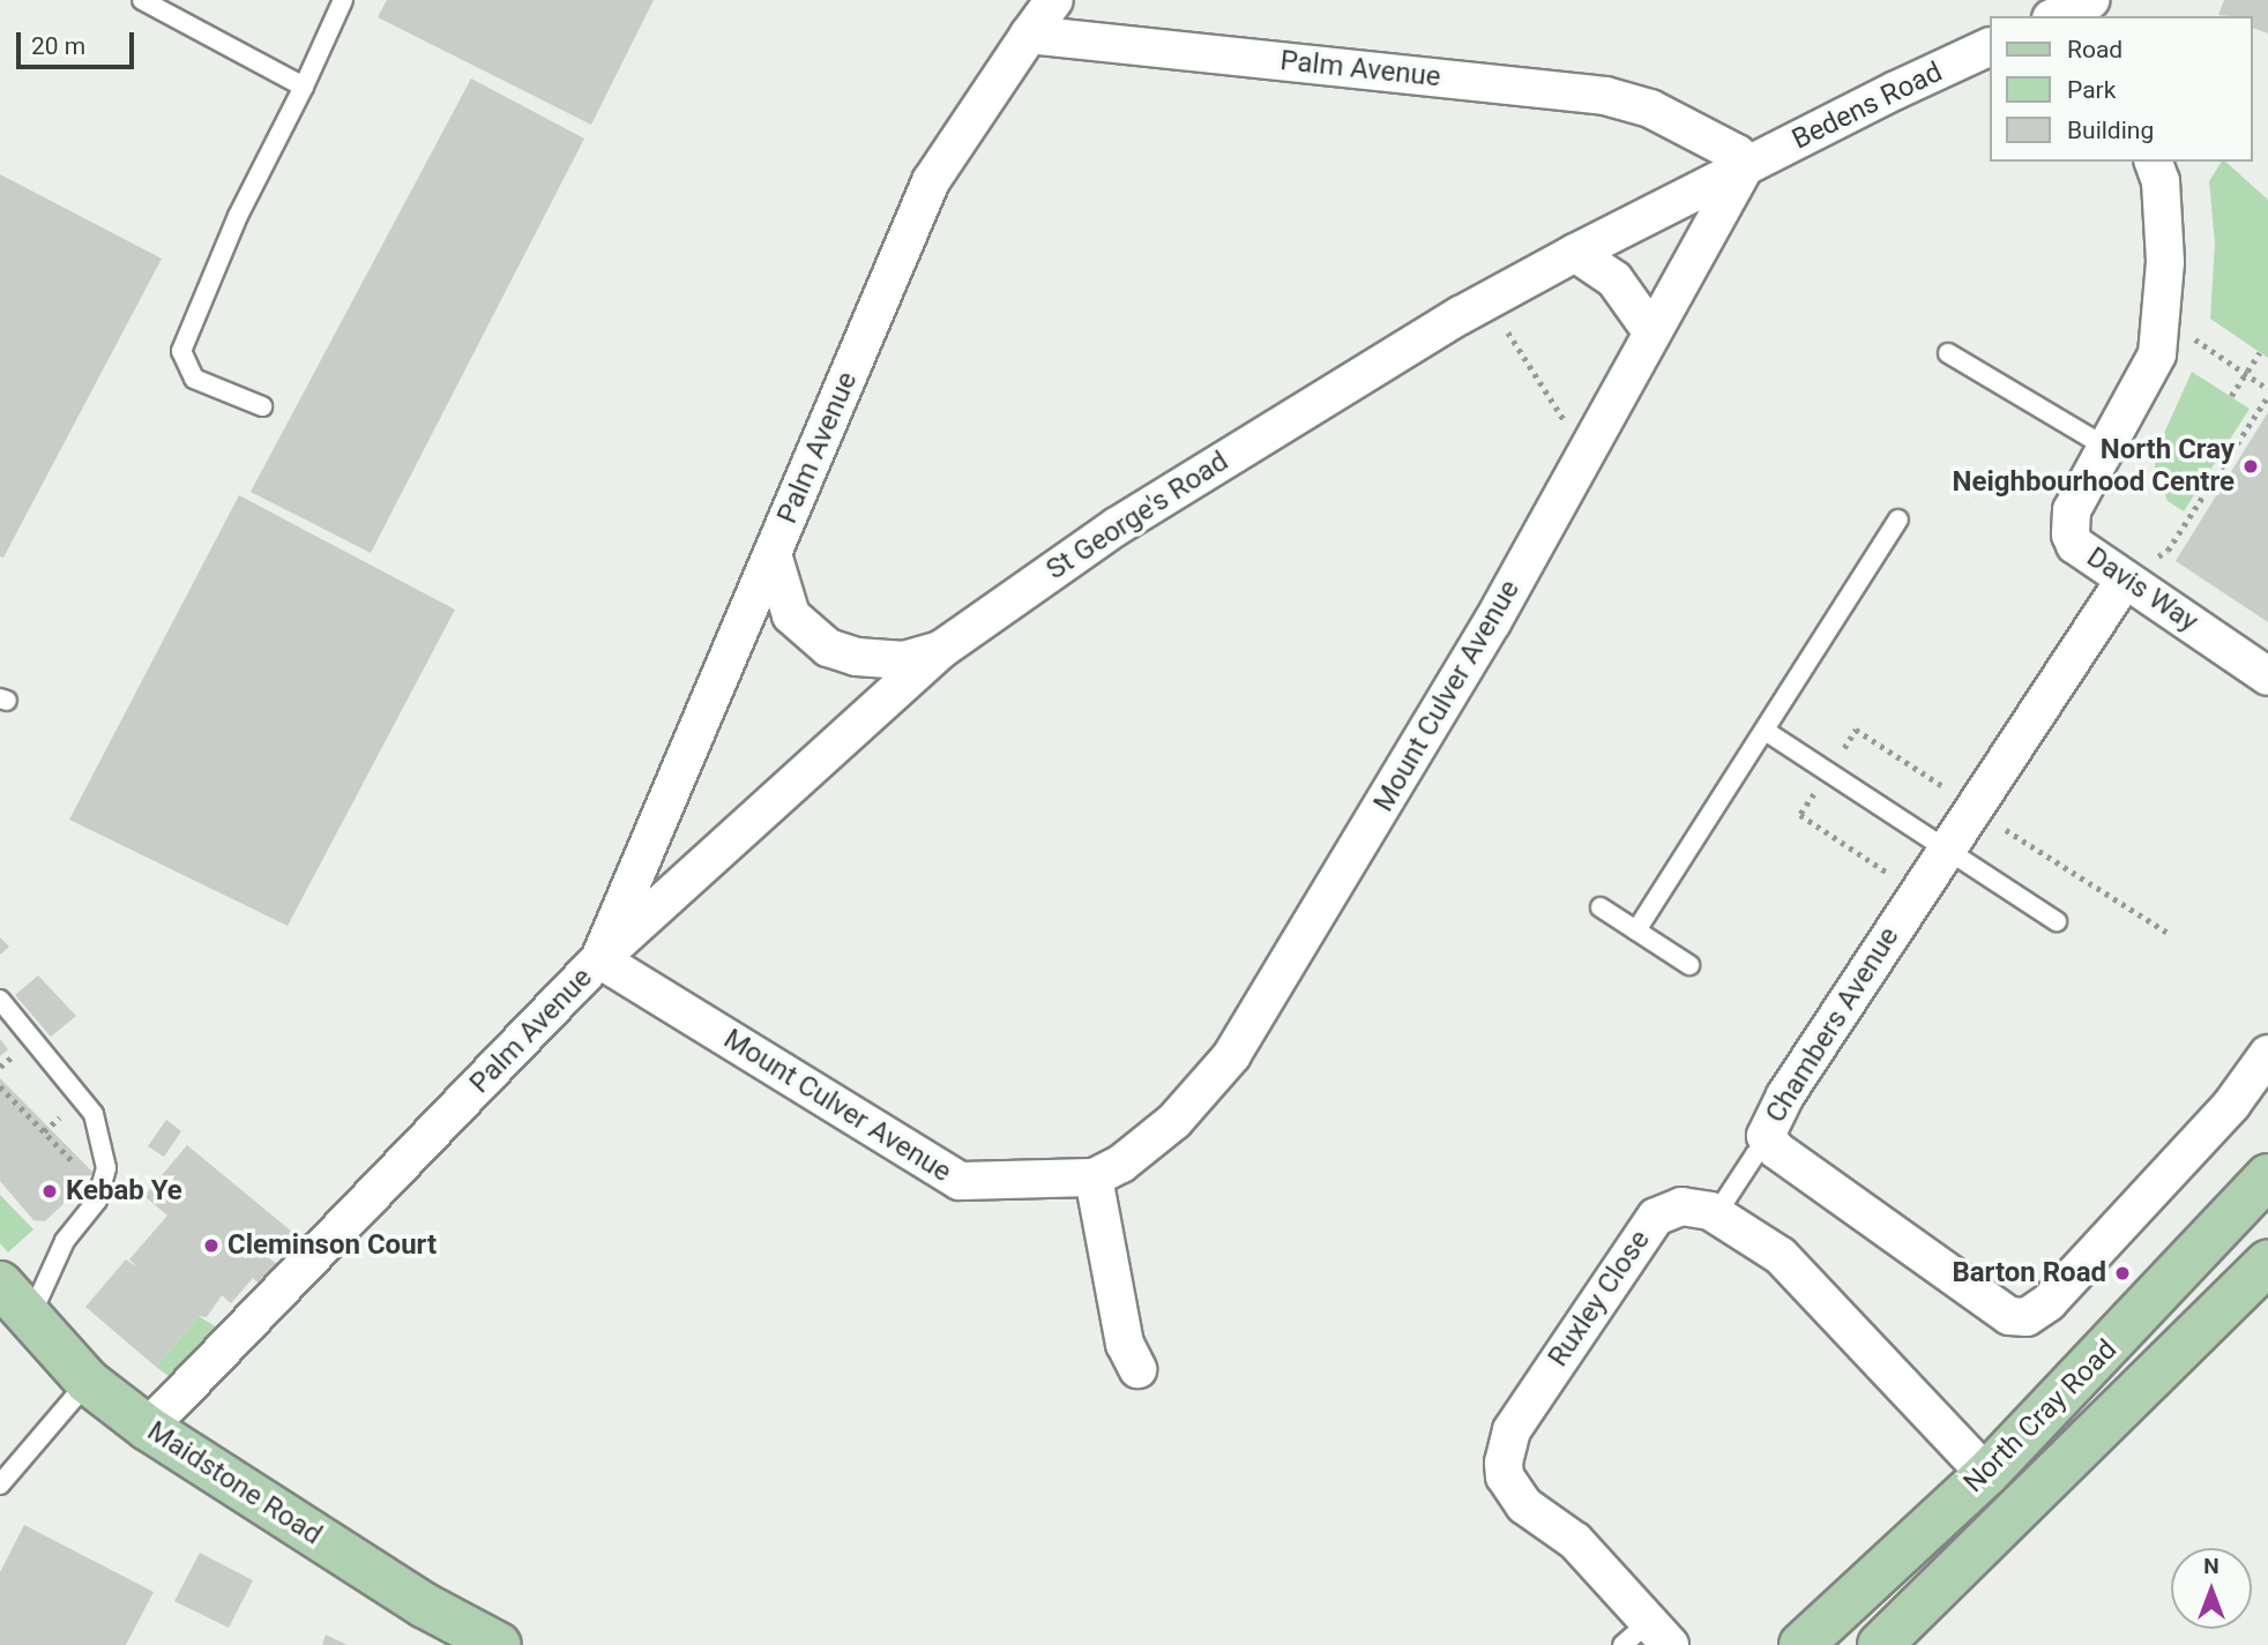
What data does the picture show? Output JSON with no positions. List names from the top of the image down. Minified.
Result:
{"streets":{"main road":["North Cray Road","Maidstone Road"],"street":["Palm Avenue","Bedens Road","St George's Road","Davis Way","Mount Culver Avenue","Chambers Avenue","Ruxley Close"]},"crossings":[["Palm Avenue","Bedens Road"],["Palm Avenue","St George's Road"],["Palm Avenue","Mount Culver Avenue"],["Palm Avenue","Maidstone Road"],["Bedens Road","St George's Road"],["Bedens Road","Mount Culver Avenue"],["St George's Road","Mount Culver Avenue"],["Davis Way","Chambers Avenue"],["Ruxley Close","North Cray Road"]],"places":["North Cray Neighbourhood Centre","Kebab Ye","Cleminson Court","Barton Road"],"legend":["Road","Park","Building"],"scale_bar":"20 m","north":"top"}
